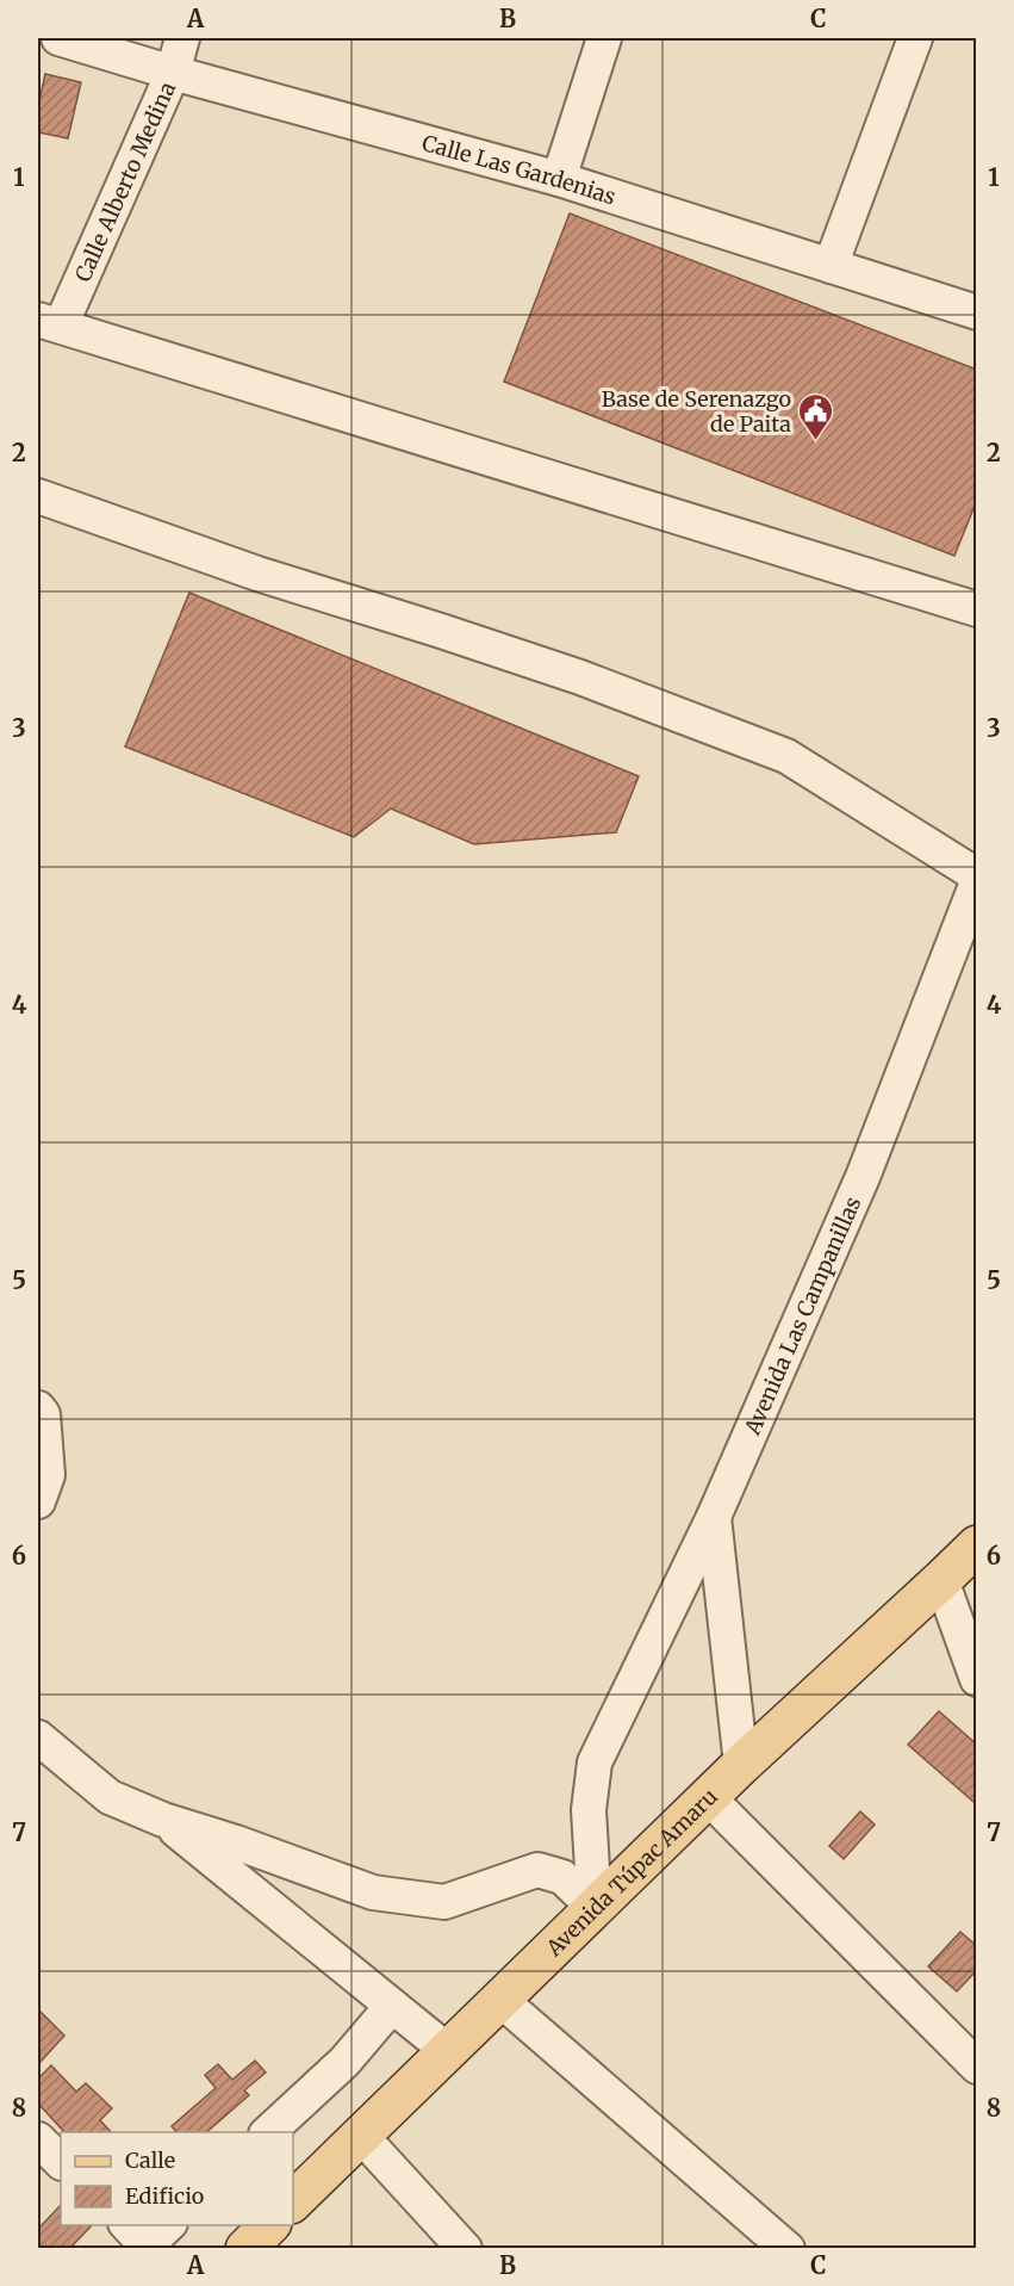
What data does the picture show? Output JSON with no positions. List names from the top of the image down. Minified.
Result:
{"streets":{"main road":["Avenida Túpac Amaru"],"street":["Calle Las Gardenias","Calle Alberto Medina","Avenida Las Campanillas"]},"crossings":[["Calle Las Gardenias","Calle Alberto Medina"],["Avenida Las Campanillas","Avenida Túpac Amaru"]],"places":{"public building":["Base de Serenazgo de Paita"]},"legend":["Calle","Edificio"],"grid":{"columns":["A","B","C"],"rows":["1","2","3","4","5","6","7","8"]}}
